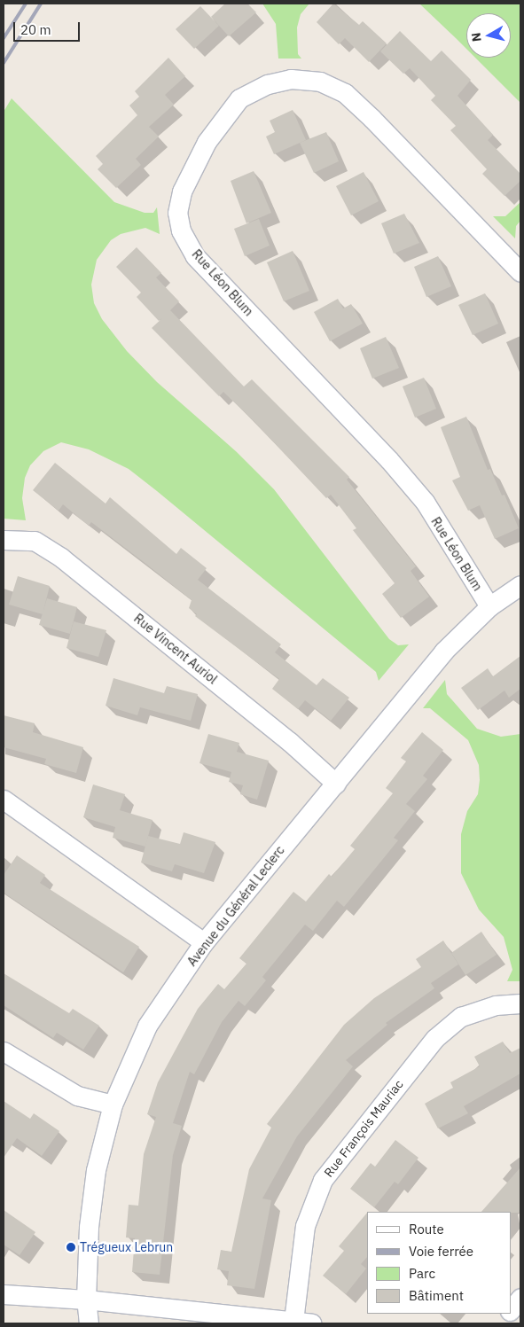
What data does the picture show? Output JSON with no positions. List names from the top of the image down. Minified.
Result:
{"streets":{"street":["Rue Léon Blum","Rue Vincent Auriol","Avenue du Général Leclerc","Rue François Mauriac"]},"crossings":[["Rue Léon Blum","Avenue du Général Leclerc"],["Rue Vincent Auriol","Avenue du Général Leclerc"]],"places":["Trégueux Lebrun"],"legend":["Route","Voie ferrée","Parc","Bâtiment"],"scale_bar":"20 m","north":"left"}
